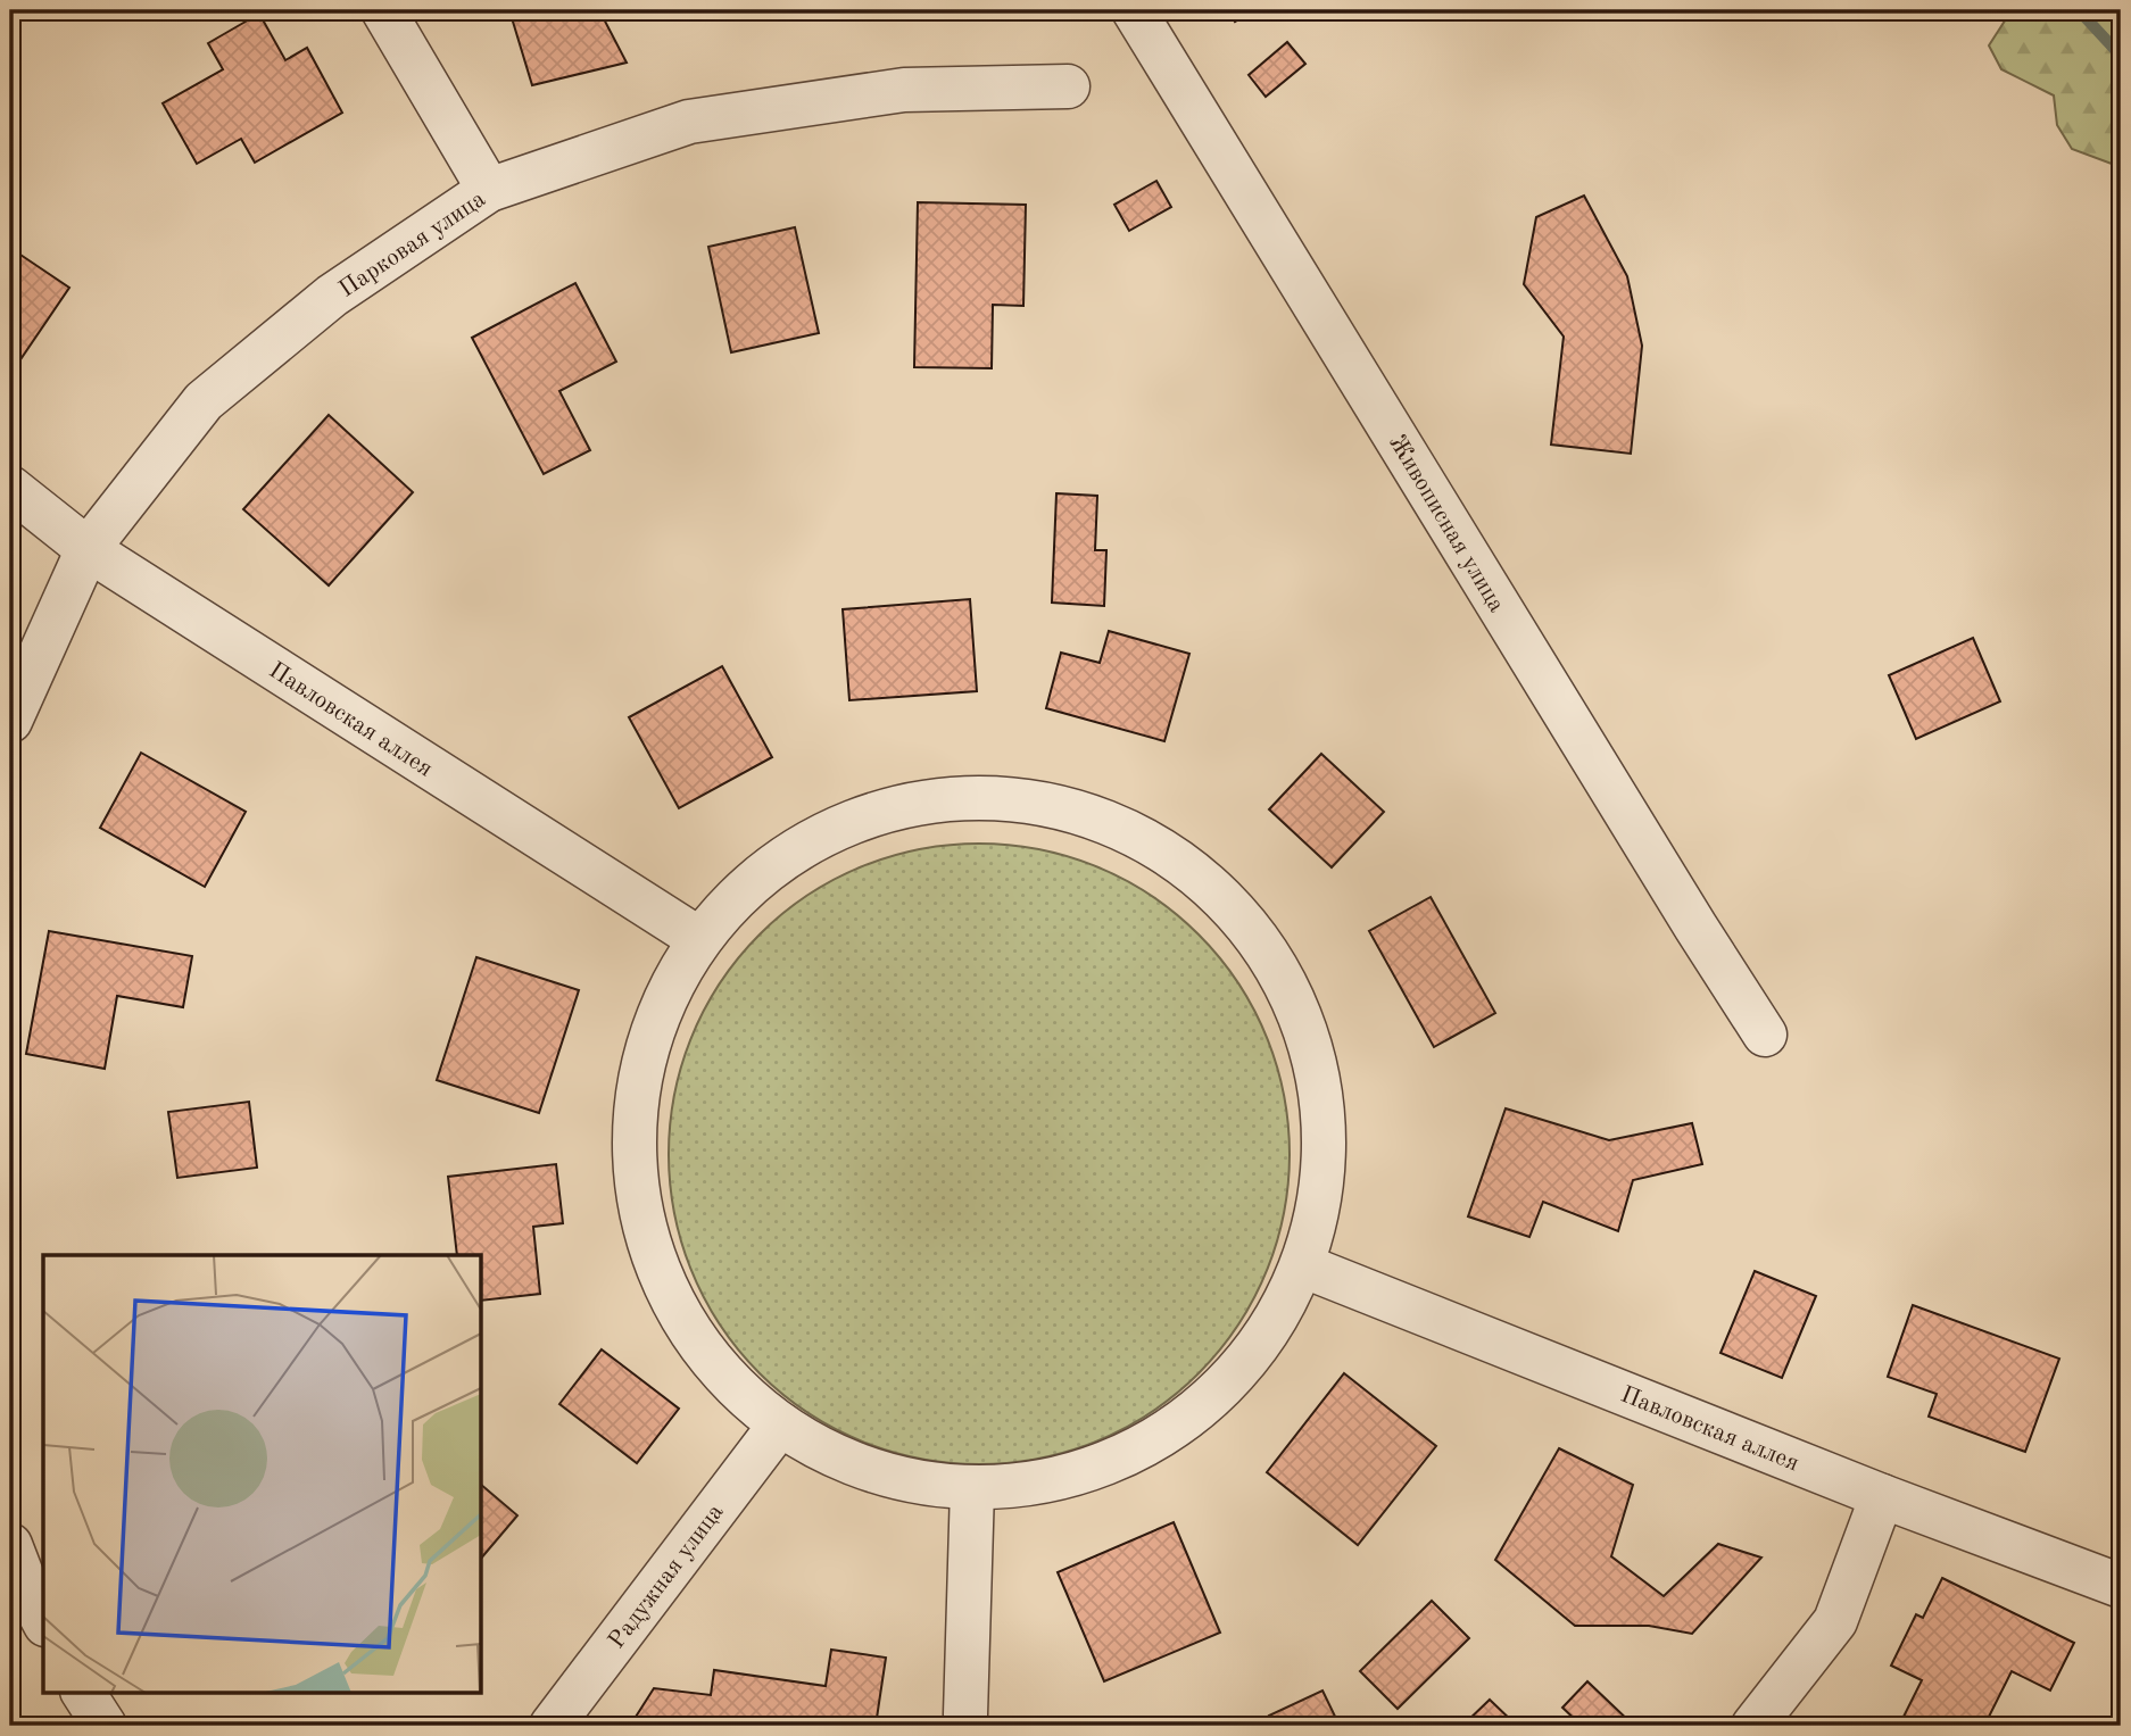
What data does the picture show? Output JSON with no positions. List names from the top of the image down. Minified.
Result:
{"streets":{"street":["Парковая улица","Живописная улица","Павловская аллея","Радужная улица"]},"crossings":[["Парковая улица","Павловская аллея"]]}
